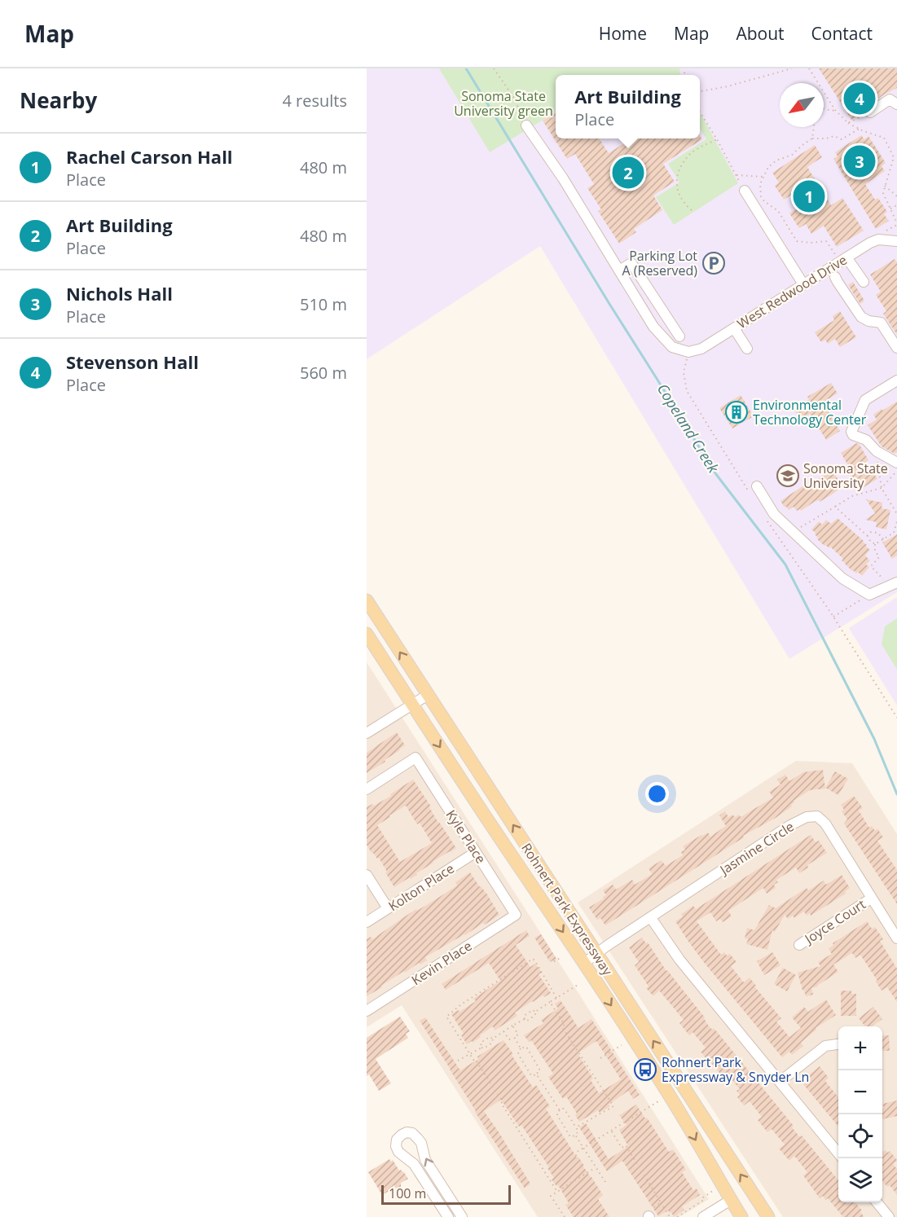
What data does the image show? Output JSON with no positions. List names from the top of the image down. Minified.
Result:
{"streets":{"main road":["Rohnert Park Expressway"],"street":["West Redwood Drive","Kyle Place","Jasmine Circle","Kolton Place","Joyce Court","Kevin Place"]},"crossings":[["Kyle Place","Kolton Place"],["Kyle Place","Kevin Place"],["Jasmine Circle","Rohnert Park Expressway"],["Jasmine Circle","Joyce Court"]],"water":["Copeland Creek"],"parks":["Sonoma State University green"],"places":{"parking":["Parking Lot A (Reserved)"],"building":["Environmental Technology Center"],"school or university":["Sonoma State University"],"bus stop":["Rohnert Park Expressway & Snyder Ln"]},"scale_bar":"100 m","north":"bottom left","page":{"header":"Map","nav":["Home","Map","About","Contact"],"heading":["Nearby","4 results"],"popup":["Art Building","Place"],"pins":["4","3","2","1"],"list":[{"mark":"1","name":"Rachel Carson Hall","note":"Place","value":"480 m"},{"mark":"2","name":"Art Building","note":"Place","value":"480 m"},{"mark":"3","name":"Nichols Hall","note":"Place","value":"510 m"},{"mark":"4","name":"Stevenson Hall","note":"Place","value":"560 m"}],"map_buttons":["+","−"],"scale":"100 m"}}
